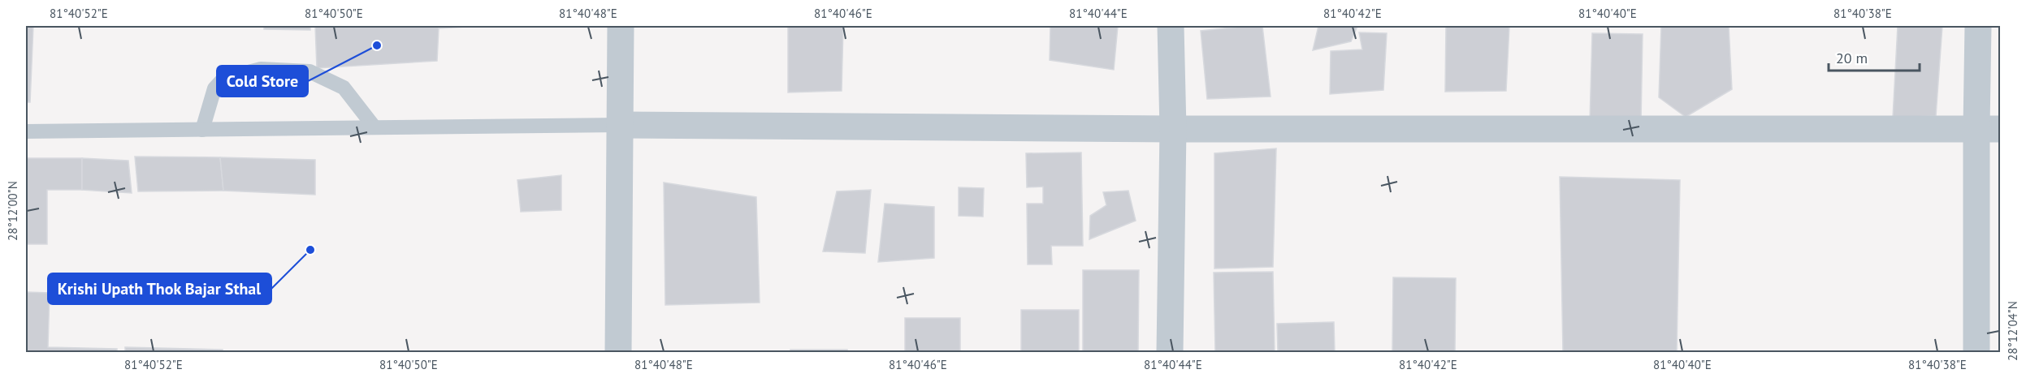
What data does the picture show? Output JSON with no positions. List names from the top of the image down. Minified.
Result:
{"places":["Cold Store","Krishi Upath Thok Bajar Sthal"],"scale_bar":"20 m","coordinates":["81°40'52\"E","81°40'50\"E","81°40'48\"E","81°40'46\"E","81°40'44\"E","81°40'42\"E","81°40'40\"E","81°40'38\"E","28°12'00\"N","28°12'04\"N"]}
